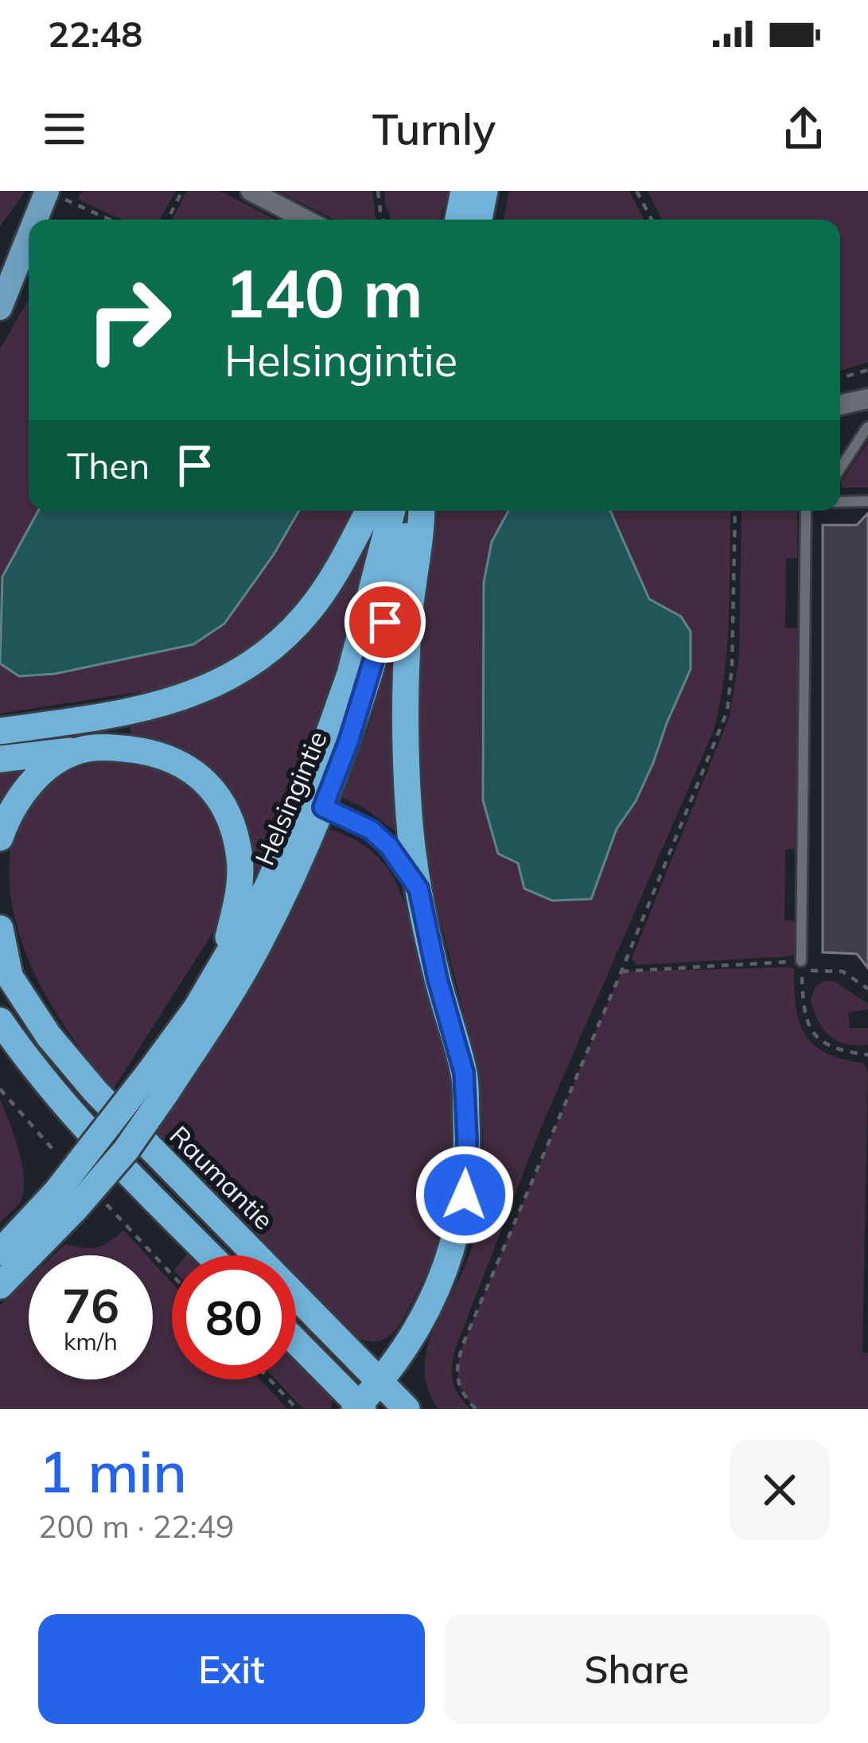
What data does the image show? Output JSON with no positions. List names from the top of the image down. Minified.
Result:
{"streets":{"highway":["Helsingintie","Raumantie"]},"page":{"status":"22:48","header":"Turnly","turn":["140 m","Helsingintie"],"then":"Then","speed":"76 km/h","limit":"80","heading":["1 min","200 m · 22:49"],"buttons":["Exit","Share"]}}
